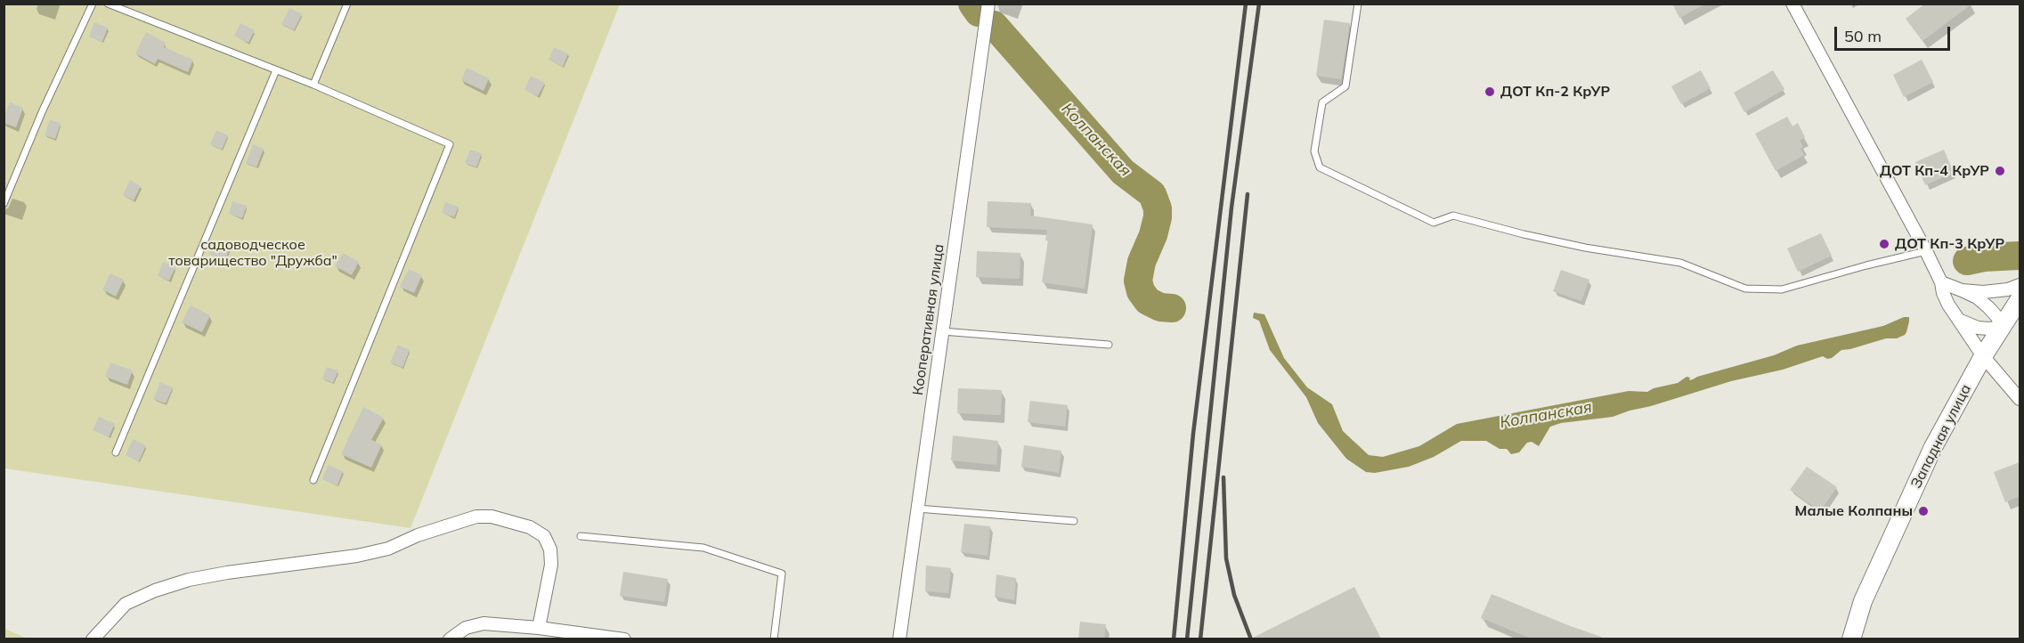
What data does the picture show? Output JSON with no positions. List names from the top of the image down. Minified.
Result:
{"streets":{"main road":["Западная улица"],"street":["Кооперативная улица"]},"water":["Колпанская"],"parks":["садоводческое товарищество \"Дружба\""],"places":["ДОТ Кп-2 КрУР","ДОТ Кп-4 КрУР","ДОТ Кп-3 КрУР","Малые Колпаны"],"scale_bar":"50 m"}
